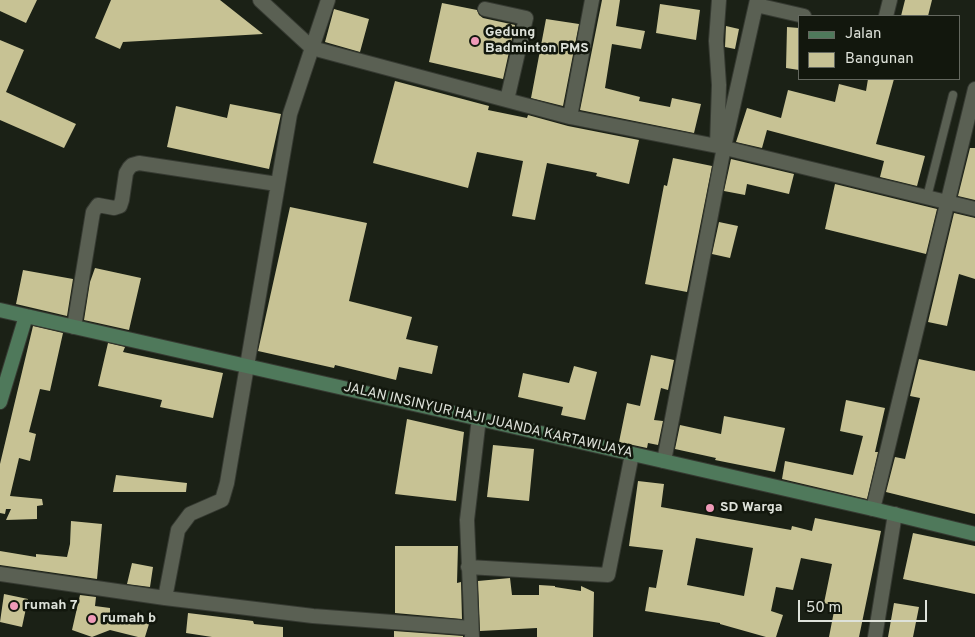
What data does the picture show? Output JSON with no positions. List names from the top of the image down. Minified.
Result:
{"streets":{"main road":["JALAN INSINYUR HAJI JUANDA KARTAWIJAYA"]},"places":["Gedung Badminton PMS","SD Warga","rumah 7","rumah b"],"legend":["Jalan","Bangunan"],"scale_bar":"50 m"}
